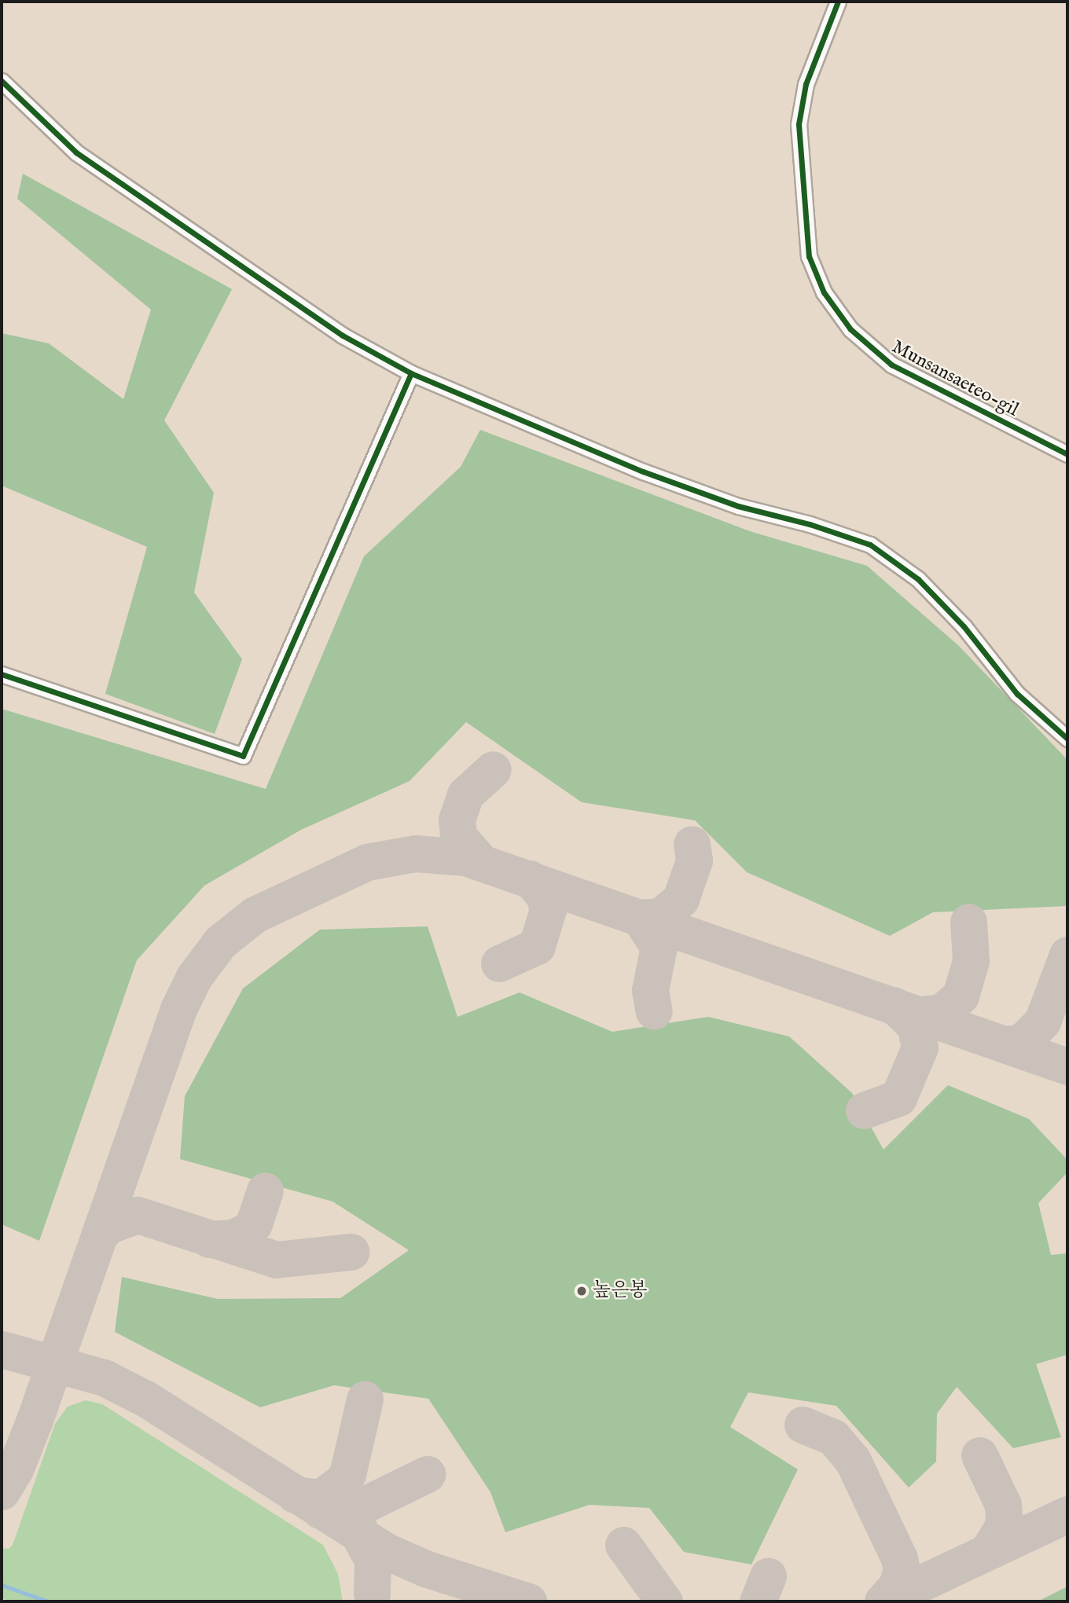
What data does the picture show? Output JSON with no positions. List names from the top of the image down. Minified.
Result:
{"streets":{"street":["Munsansaeteo-gil"]},"places":["높은봉"]}
